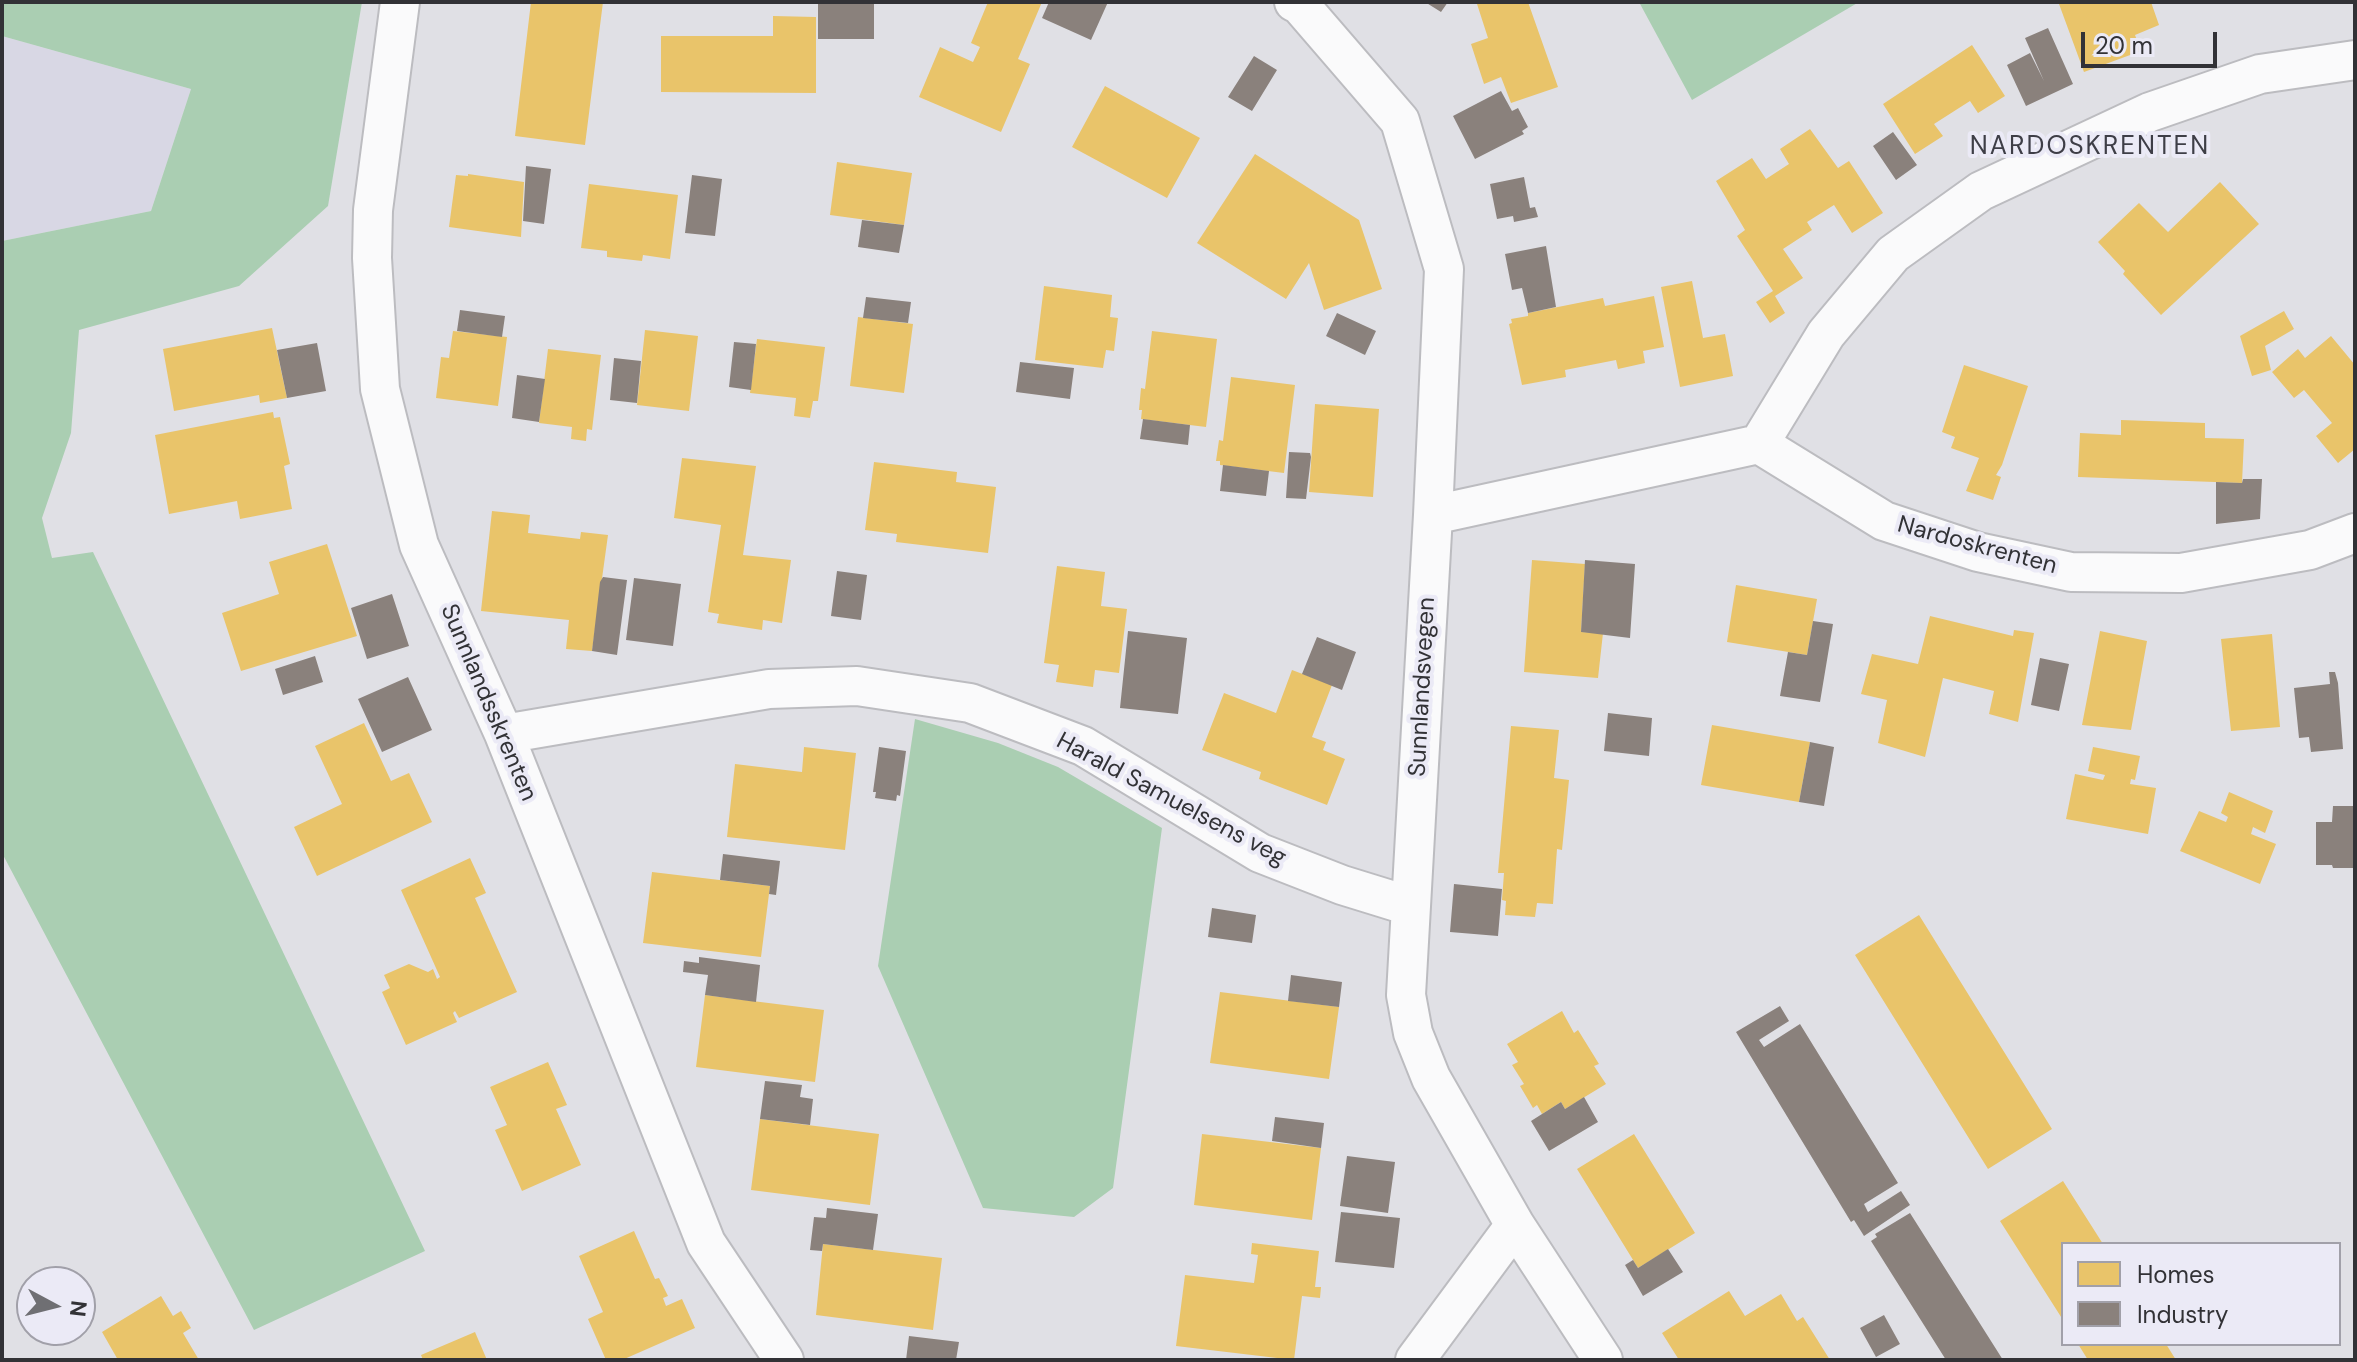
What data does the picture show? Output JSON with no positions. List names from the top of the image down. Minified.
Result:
{"streets":{"street":["Nardoskrenten","Sunnlandsvegen","Sunnlandsskrenten","Harald Samuelsens veg"]},"crossings":[["Sunnlandsvegen","Harald Samuelsens veg"],["Sunnlandsskrenten","Harald Samuelsens veg"]],"districts":["NARDOSKRENTEN"],"legend":["Homes","Industry"],"scale_bar":"20 m","north":"right"}
